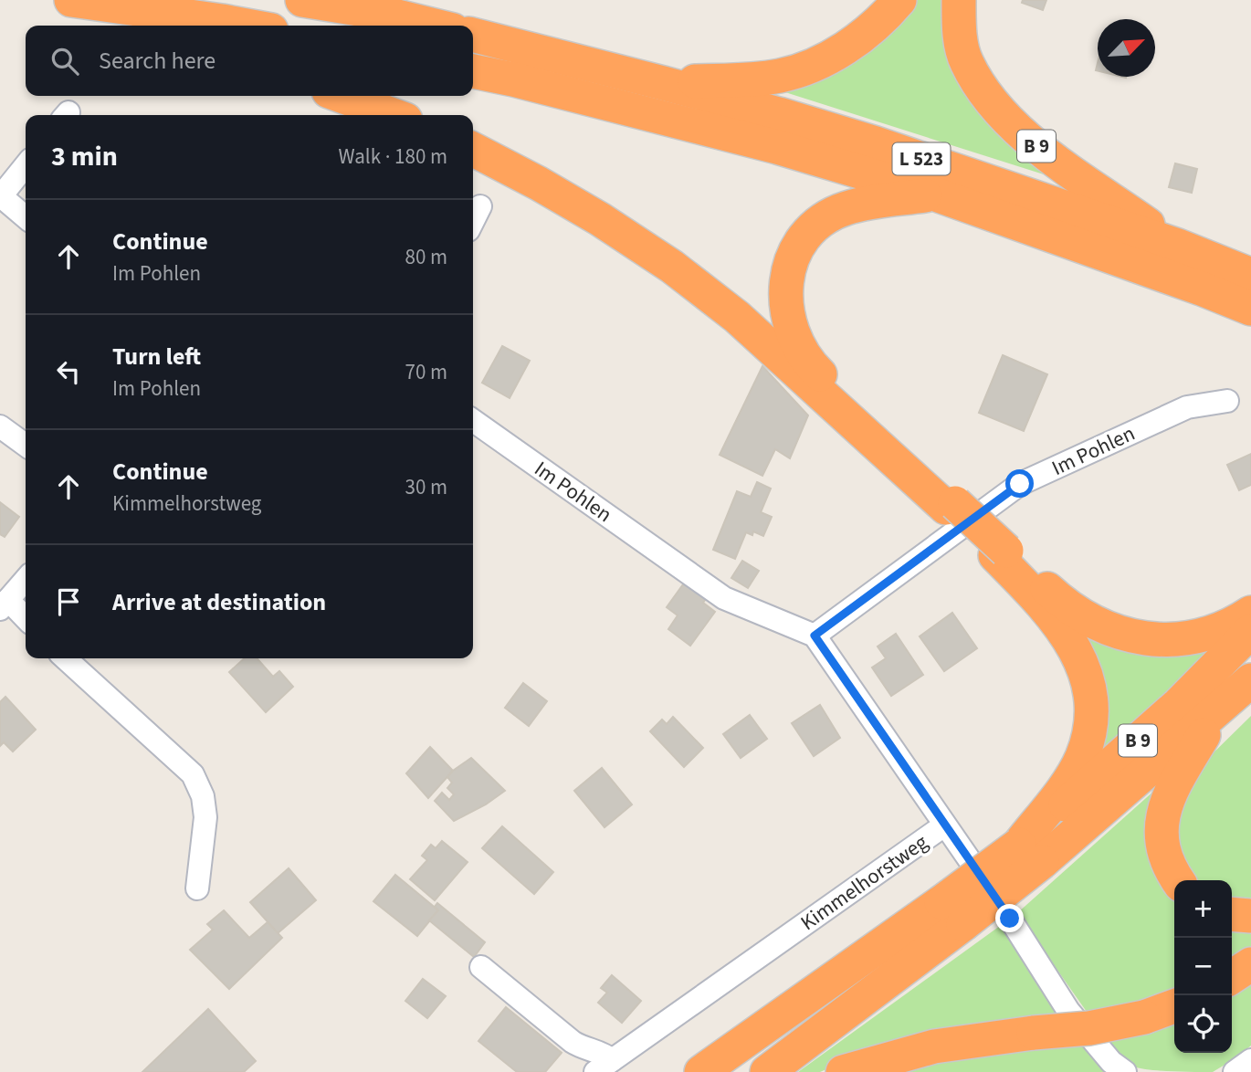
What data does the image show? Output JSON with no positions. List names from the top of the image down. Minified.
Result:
{"streets":{"highway":["B 9","L 523"],"street":["Im Pohlen","Kimmelhorstweg"]},"crossings":[["B 9","L 523"]],"north":"top right","page":{"search":"Search here","heading":["3 min","Walk · 180 m"],"list":[["Continue","Im Pohlen","80 m"],["Turn left","Im Pohlen","70 m"],["Continue","Kimmelhorstweg","30 m"],"Arrive at destination"],"map_buttons":["+","−"]}}
